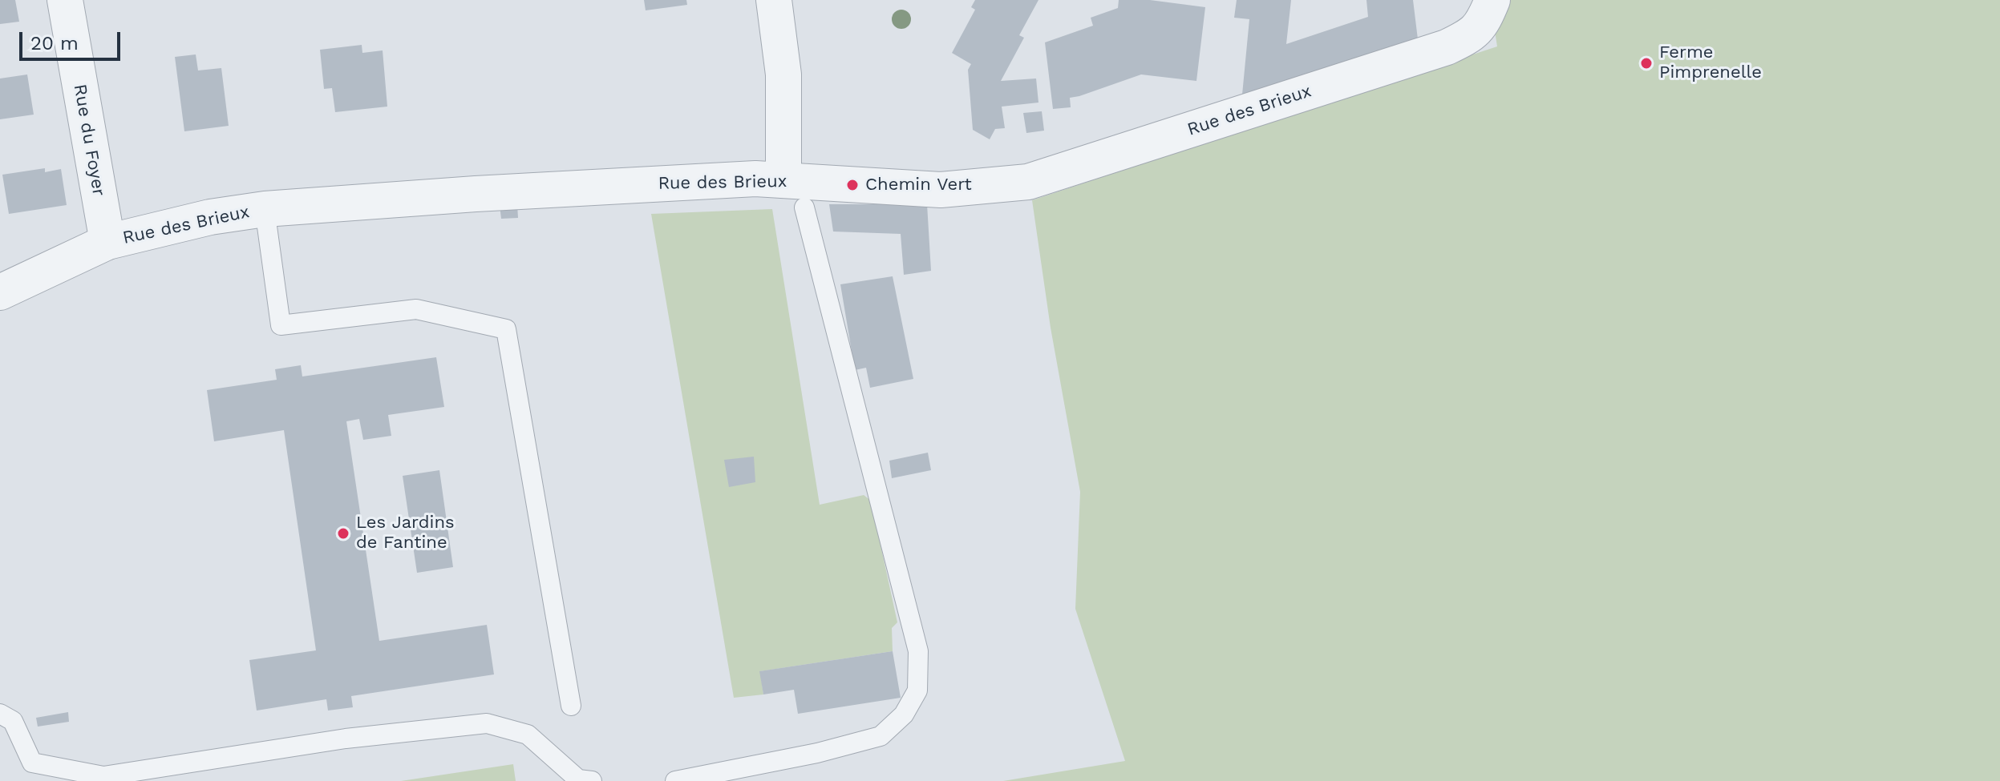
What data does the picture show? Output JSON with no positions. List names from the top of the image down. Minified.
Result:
{"streets":{"street":["Rue des Brieux","Rue du Foyer"]},"crossings":[["Rue des Brieux","Rue du Foyer"]],"places":["Ferme Pimprenelle","Chemin Vert","Les Jardins de Fantine"],"scale_bar":"20 m"}
